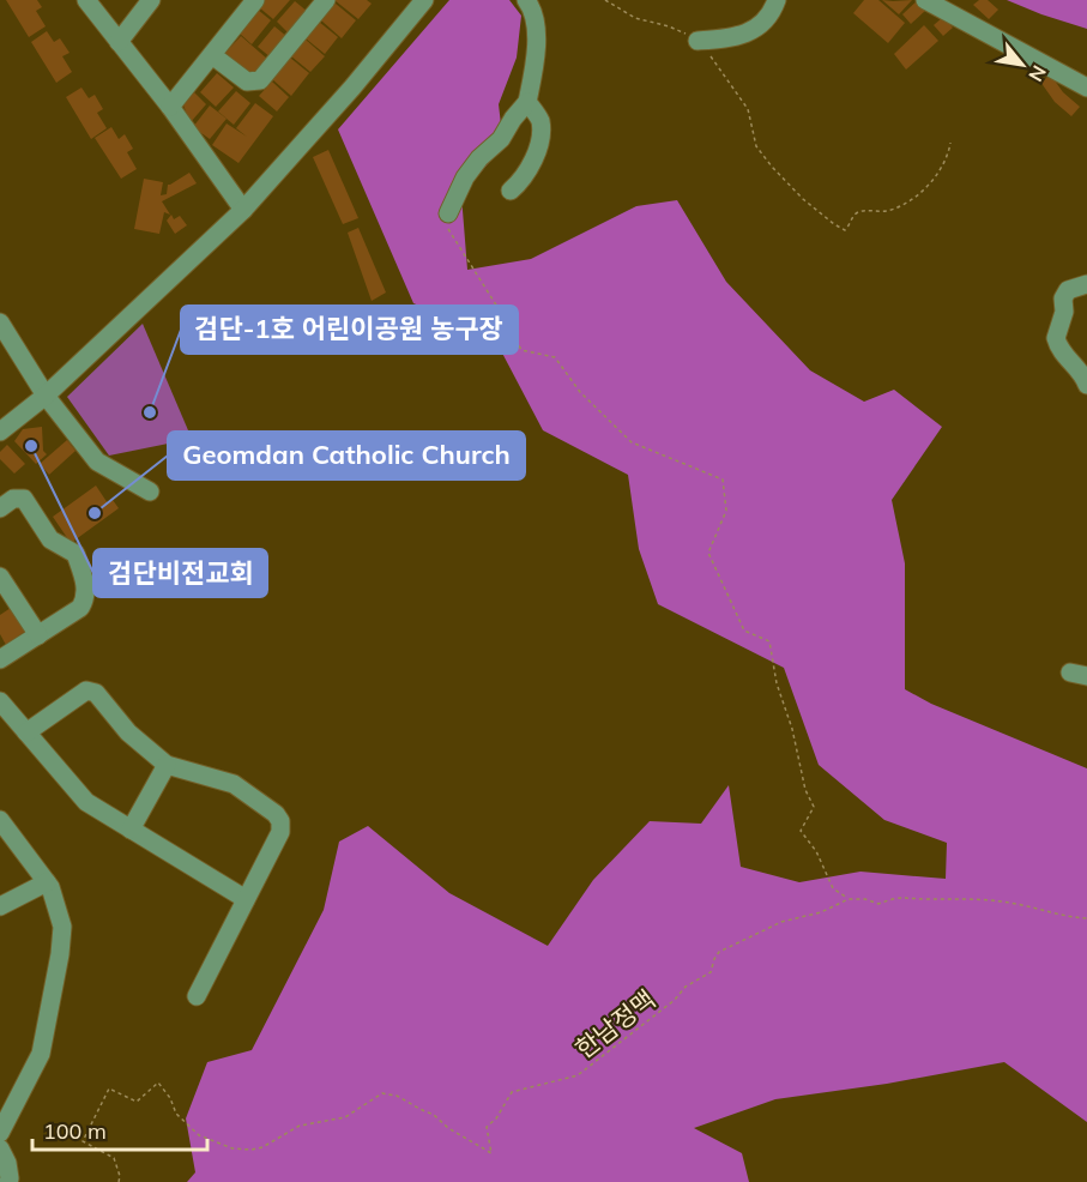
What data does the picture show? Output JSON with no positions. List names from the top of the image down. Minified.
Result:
{"streets":{"path":["한남정맥"]},"places":["검단-1호 어린이공원 농구장","검단비전교회","Geomdan Catholic Church"],"scale_bar":"100 m","north":"bottom right"}
